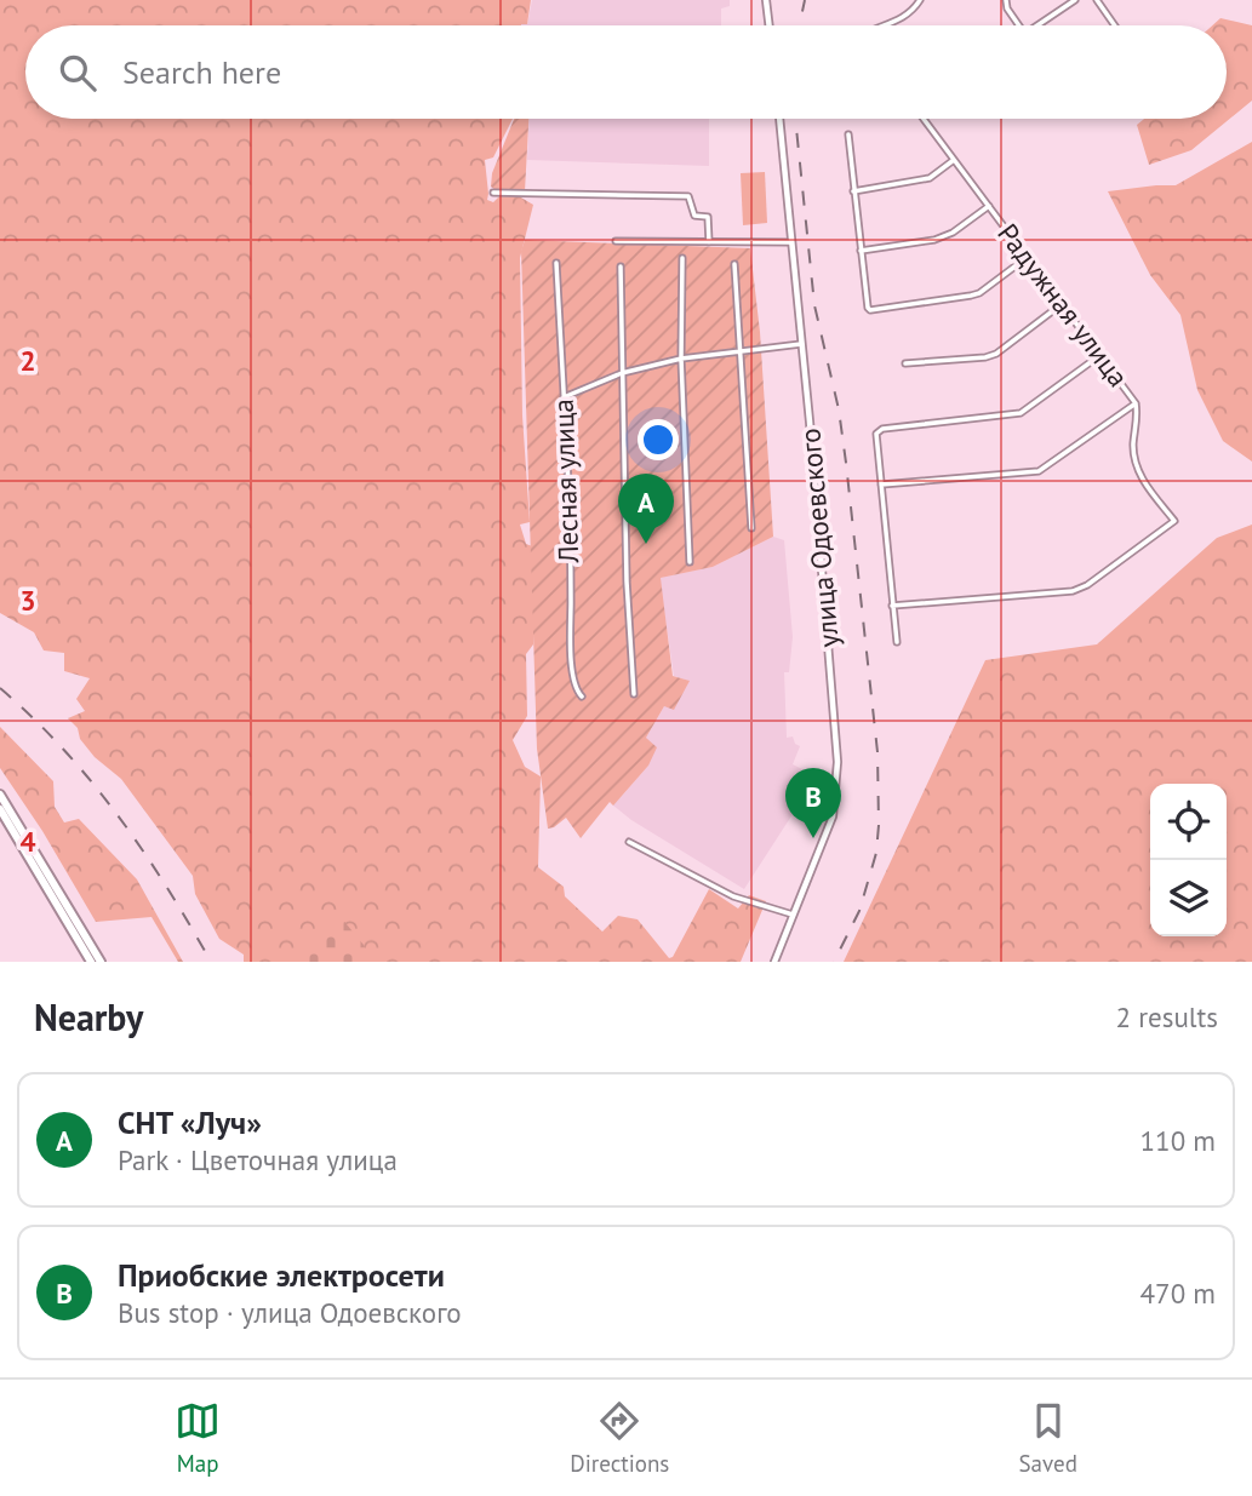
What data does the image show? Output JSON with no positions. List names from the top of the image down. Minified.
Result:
{"streets":{"street":["Радужная улица","Лесная улица","улица Одоевского"]},"page":{"search":"Search here","pins":["A","B"],"heading":["Nearby","2 results"],"list":[{"mark":"A","name":"СНТ «Луч»","note":"Park · Цветочная улица","value":"110 m"},{"mark":"B","name":"Приобские электросети","note":"Bus stop · улица Одоевского","value":"470 m"}],"nav":["Map","Directions","Saved"]},"grid":{"rows":["2","3","4"]}}
